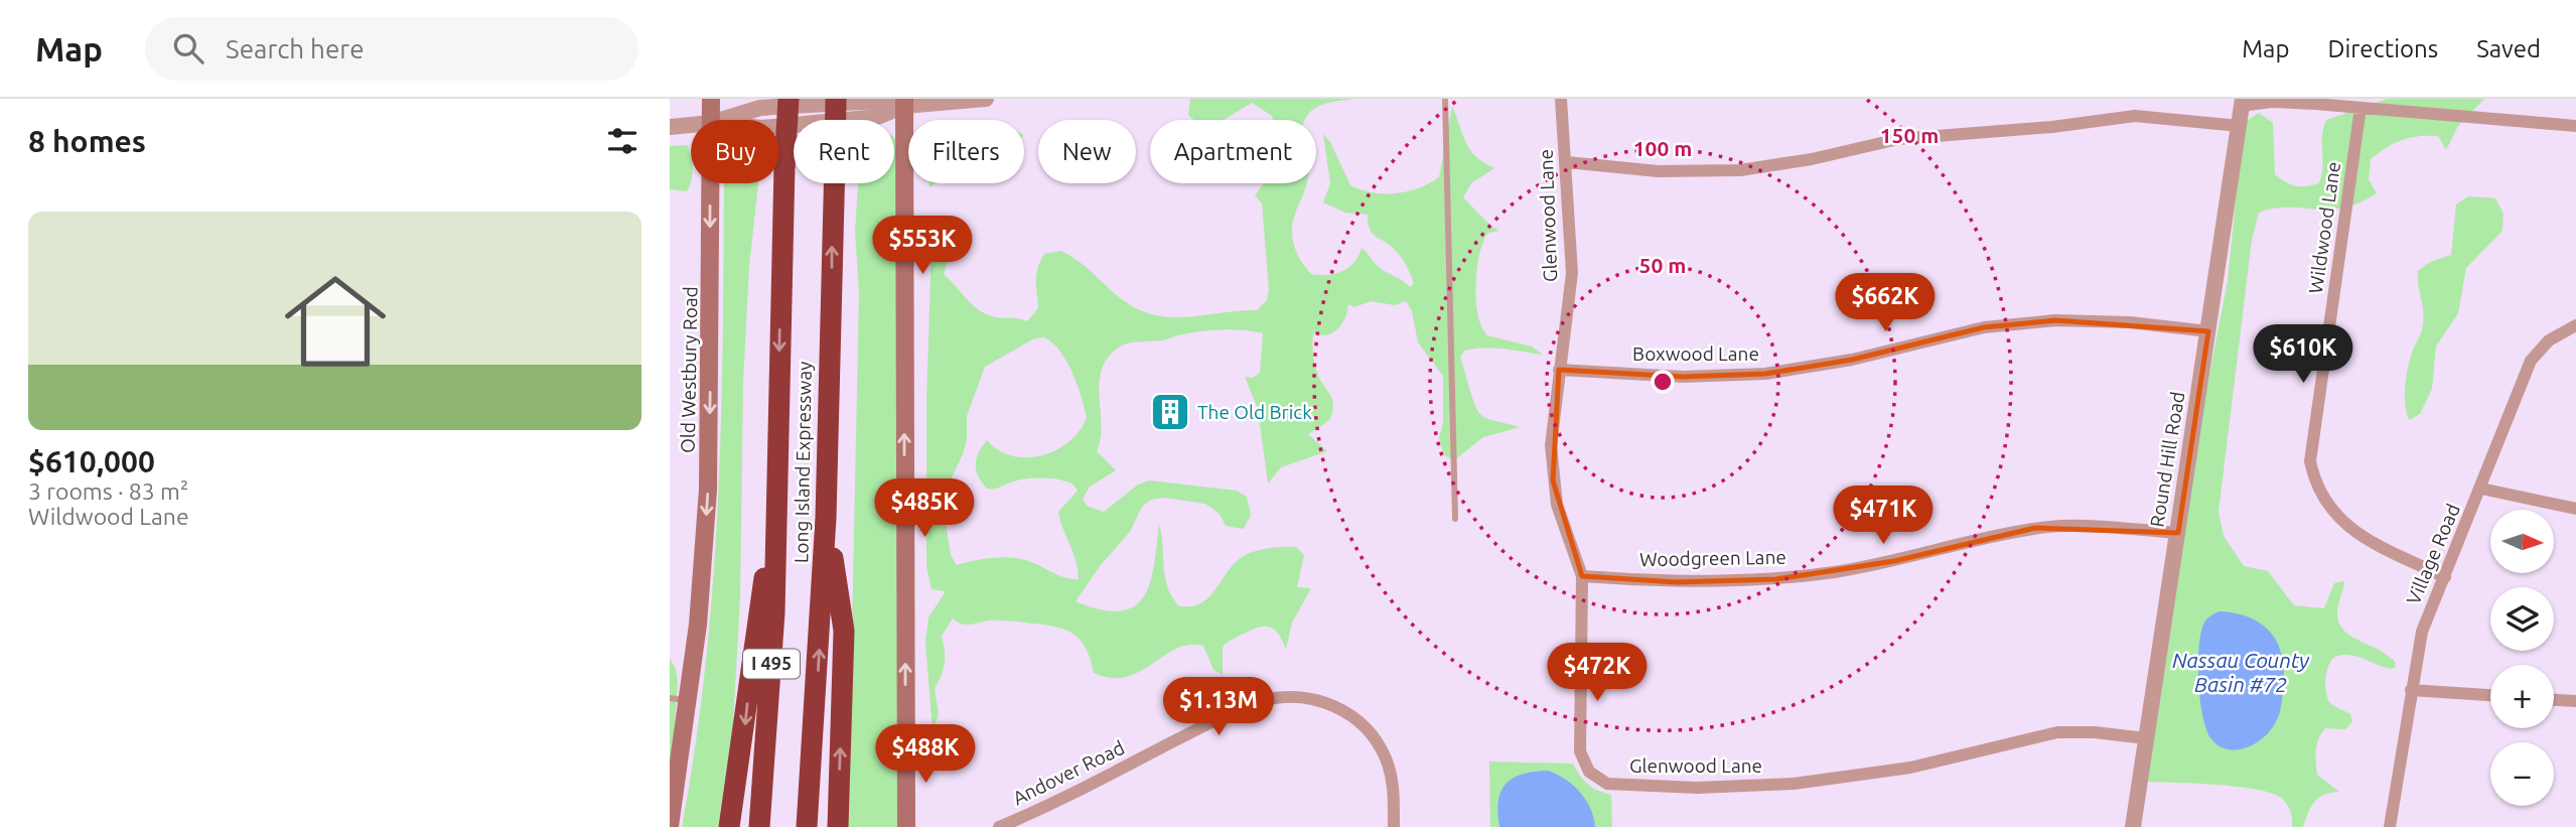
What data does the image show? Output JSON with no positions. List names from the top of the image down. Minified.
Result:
{"streets":{"highway":["Long Island Expressway","I 495"],"main road":["Old Westbury Road"],"street":["Glenwood Lane","Wildwood Lane","Boxwood Lane","Round Hill Road","Village Road","Woodgreen Lane","Andover Road"]},"crossings":[["Glenwood Lane","Boxwood Lane"],["Glenwood Lane","Round Hill Road"],["Glenwood Lane","Woodgreen Lane"],["Wildwood Lane","Village Road"],["Boxwood Lane","Round Hill Road"],["Round Hill Road","Woodgreen Lane"]],"one_way":["Old Westbury Road"],"water":["Nassau County Basin #72"],"places":{"building":["The Old Brick"]},"north":"right","page":{"header":"Map","search":"Search here","nav":["Map","Directions","Saved"],"heading":"8 homes","chip":["Buy","Rent","Filters","New","Apartment"],"list":[{"name":"$610,000","note":"3 rooms · 83 m² · Wildwood Lane"}],"price":["$553K","$662K","$610K","$485K","$471K","$472K","$1.13M","$488K"],"map_buttons":["+","−"]},"rings":["150 m","100 m","50 m"]}
